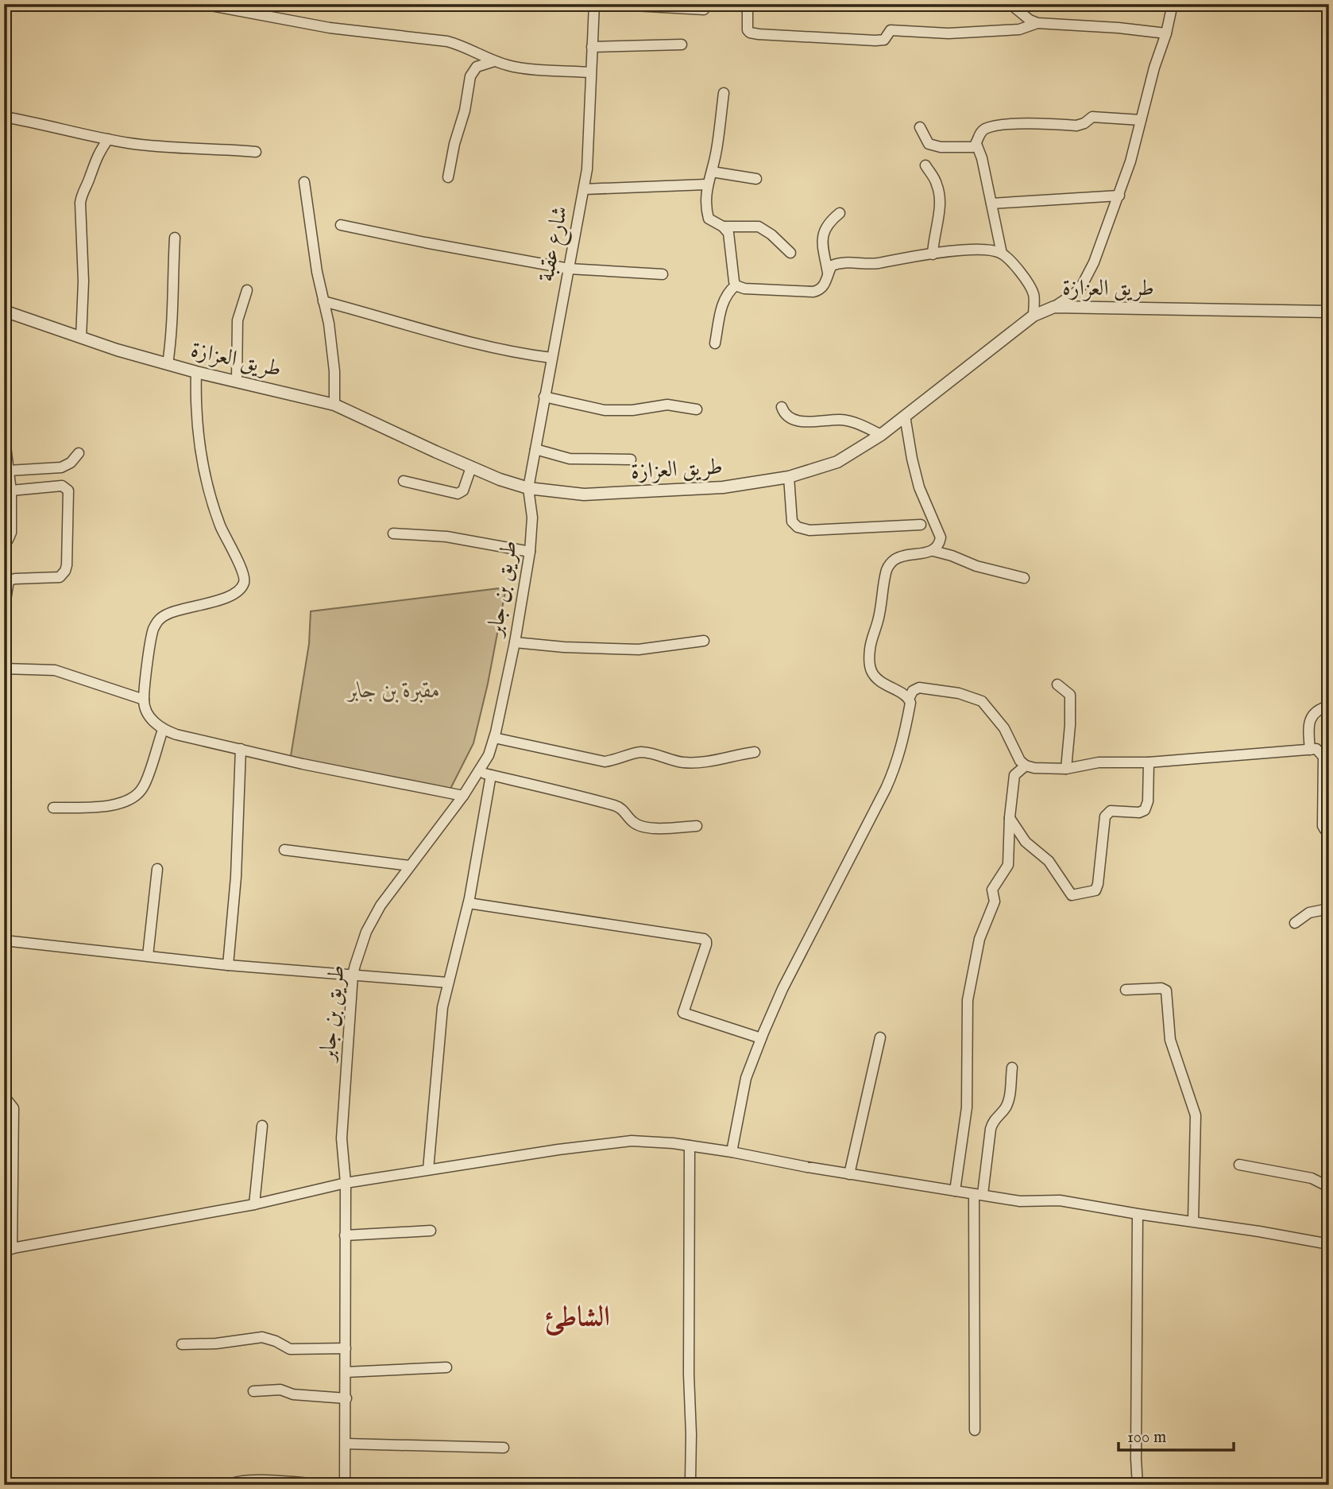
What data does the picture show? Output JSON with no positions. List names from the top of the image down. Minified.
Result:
{"streets":{"street":["شارع عقبة","طريق العزازة","طريق بن جابر"]},"crossings":[["شارع عقبة","طريق العزازة"],["شارع عقبة","طريق بن جابر"],["طريق العزازة","طريق بن جابر"]],"districts":["الشاطئ"],"parks":["مقبرة بن جابر"],"scale_bar":"100 m"}
